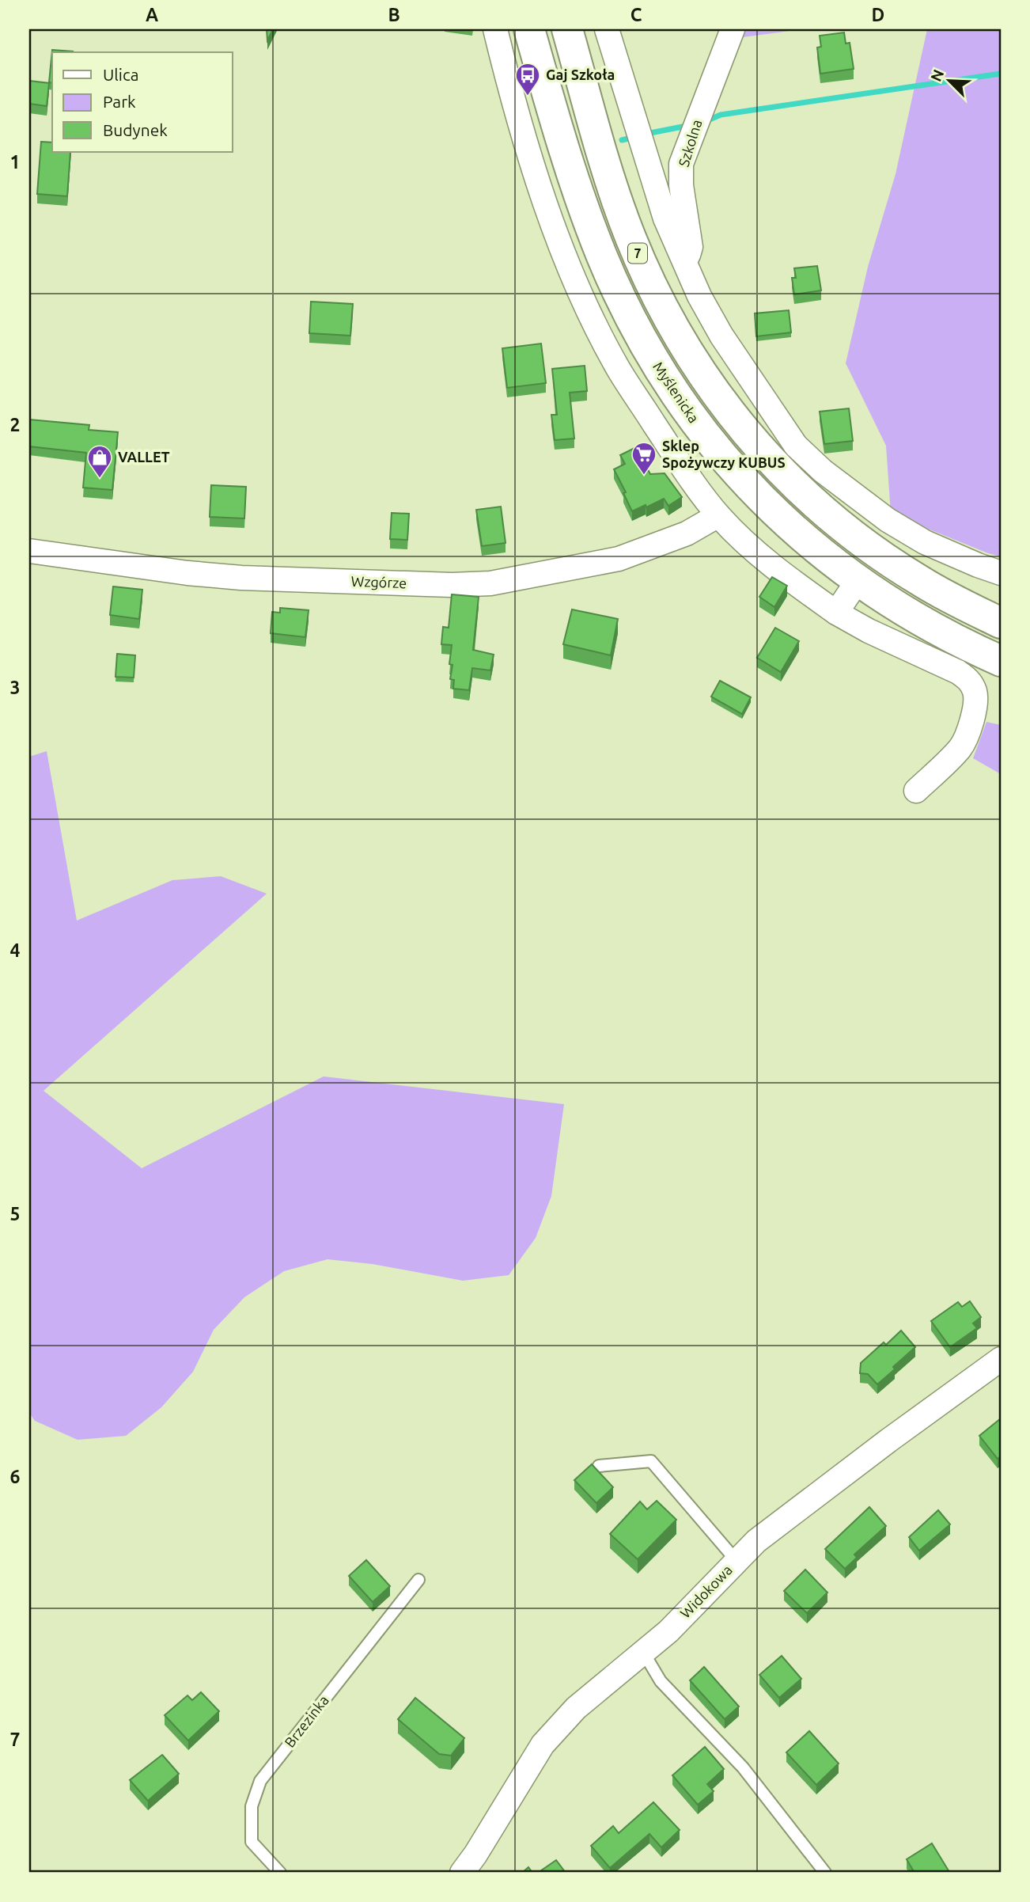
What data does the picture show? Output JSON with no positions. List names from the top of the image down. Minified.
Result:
{"streets":{"highway":["7","Myślenicka"],"street":["Szkolna","Wzgórze","Widokowa"],"lane":["Brzezinka"]},"places":{"bus stop":["Gaj Szkoła"],"supermarket":["Sklep Spożywczy KUBUS"],"shop":["VALLET"]},"legend":["Ulica","Park","Budynek"],"north":"top left","grid":{"columns":["A","B","C","D"],"rows":["1","2","3","4","5","6","7"]}}
